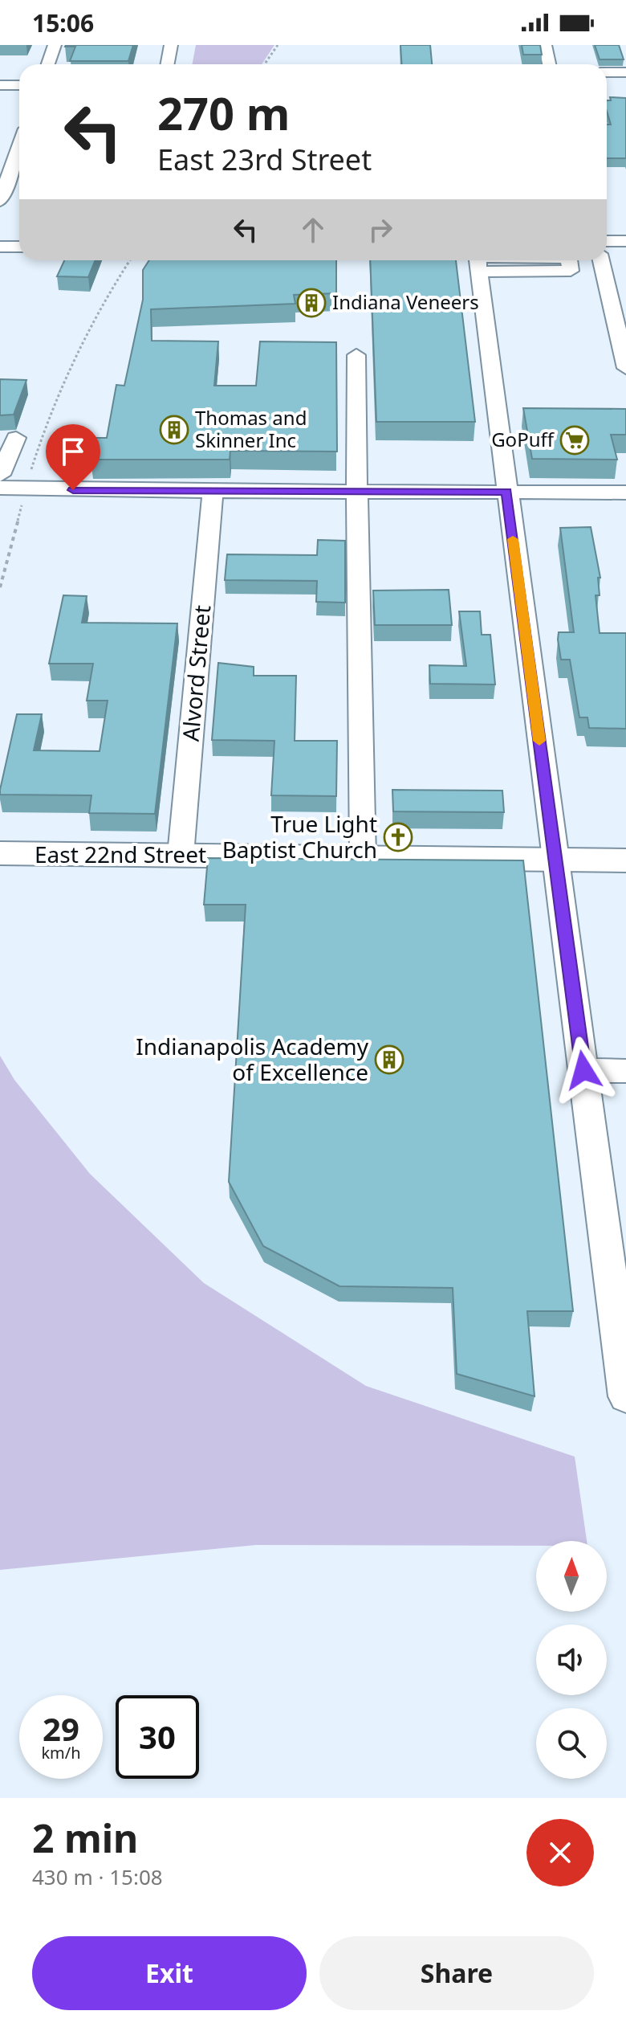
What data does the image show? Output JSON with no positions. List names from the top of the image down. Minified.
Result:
{"streets":{"main road":["East 22nd Street"],"street":["Alvord Street"]},"crossings":[["Alvord Street","East 22nd Street"]],"places":{"building":["Indiana Veneers","Thomas and Skinner Inc","Indianapolis Academy of Excellence"],"supermarket":["GoPuff"],"church":["True Light Baptist Church"]},"north":"top","page":{"status":"15:06","turn":["270 m","East 23rd Street"],"speed":"29 km/h","limit":"30","heading":["2 min","430 m · 15:08"],"buttons":["Exit","Share"]}}
